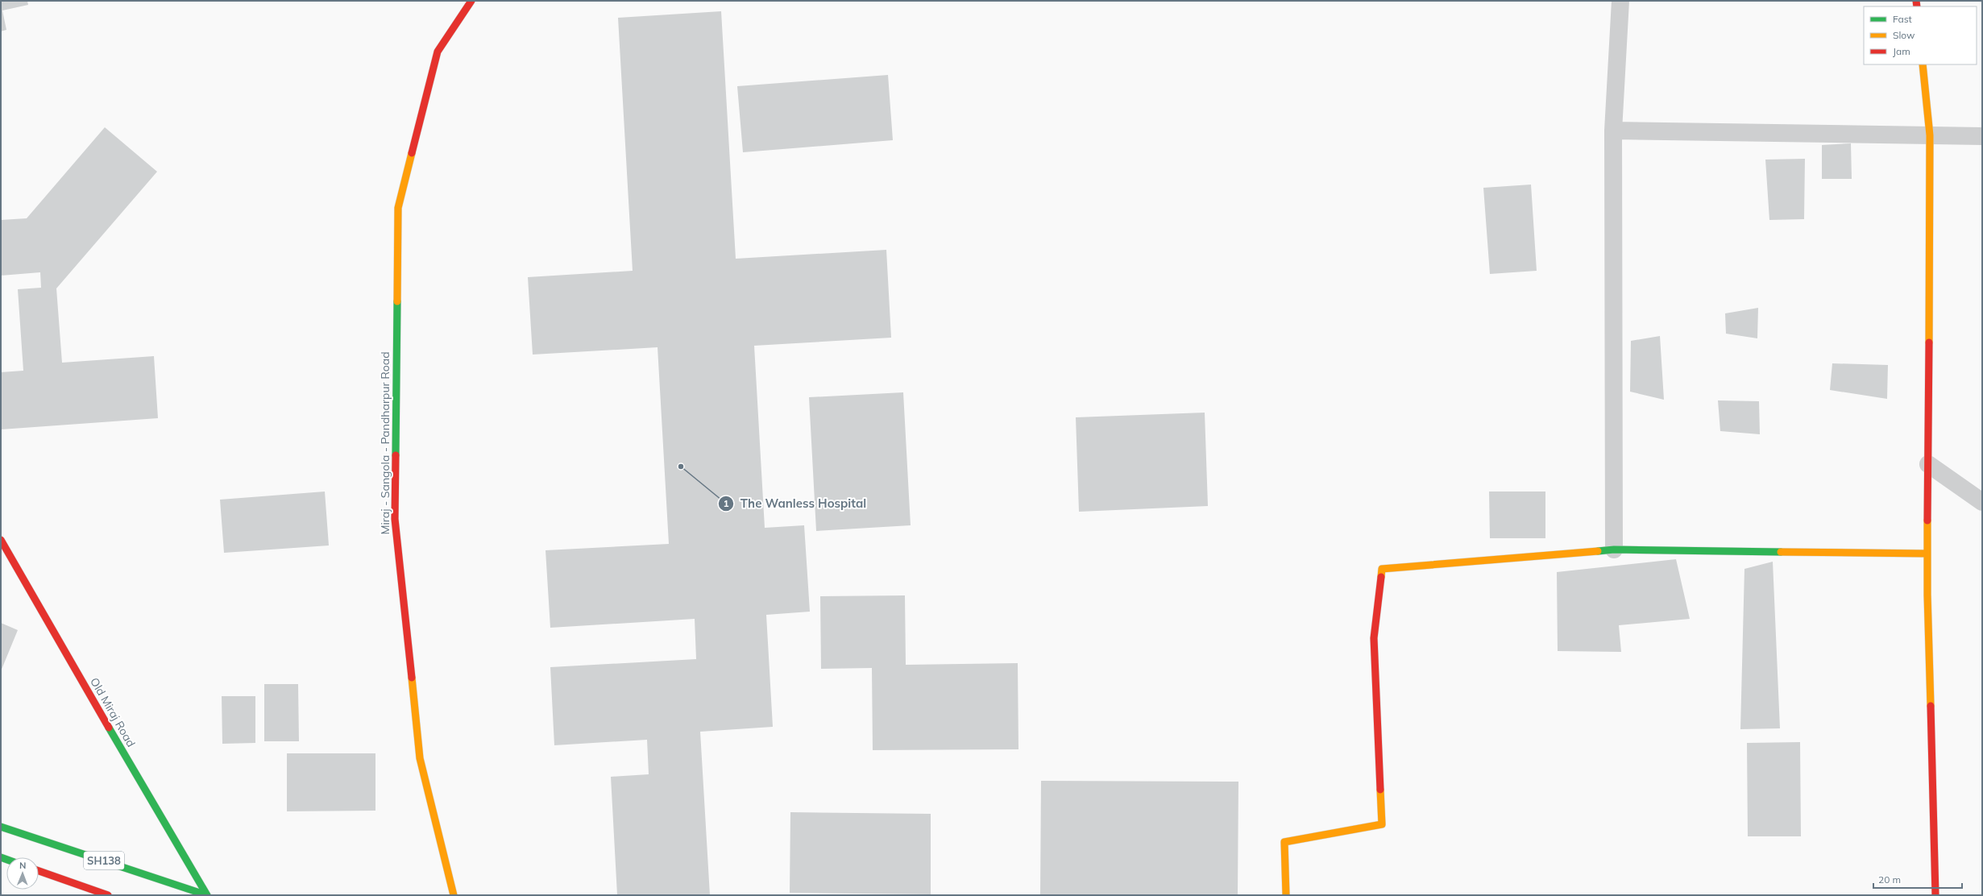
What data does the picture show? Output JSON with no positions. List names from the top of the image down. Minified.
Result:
{"streets":{"main road":["Miraj - Sangola - Pandharpur Road","Old Miraj Road","SH138"]},"crossings":[["Old Miraj Road","SH138"]],"places":["The Wanless Hospital"],"legend":["Fast","Slow","Jam"],"scale_bar":"20 m","north":"top"}
